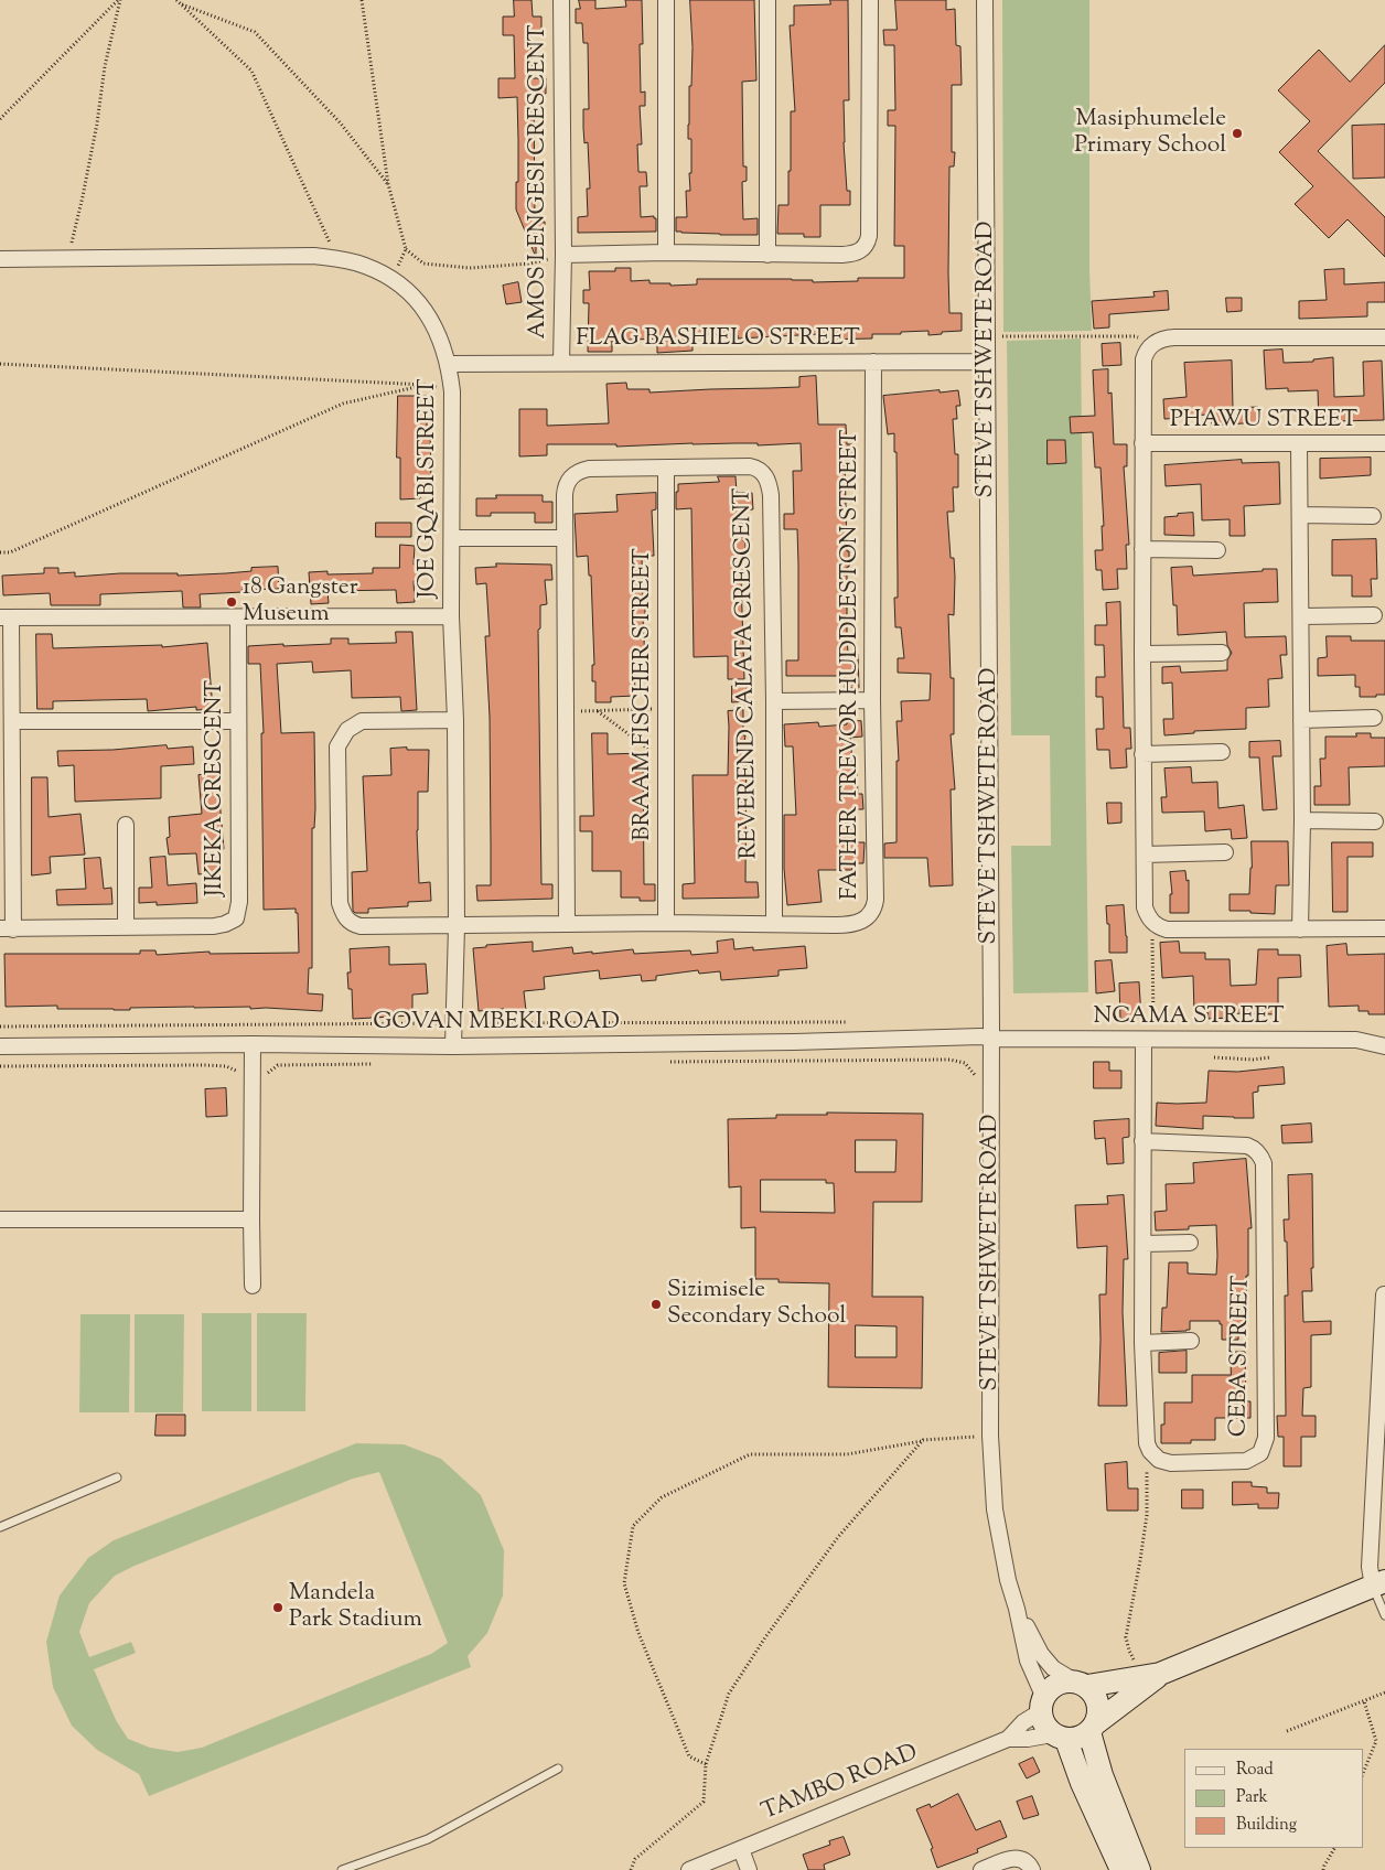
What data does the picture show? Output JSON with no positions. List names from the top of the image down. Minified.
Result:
{"streets":{"street":["AMOS LENGESI CRESCENT","FLAG BASHIELO STREET","STEVE TSHWETE ROAD","PHAWU STREET","JOE GQABI STREET","FATHER TREVOR HUDDLESTON STREET","REVEREND CALATA CRESCENT","BRAAM FISCHER STREET","JIKEKA CRESCENT","NCAMA STREET","GOVAN MBEKI ROAD","CEBA STREET","TAMBO ROAD"]},"crossings":[["AMOS LENGESI CRESCENT","FLAG BASHIELO STREET"],["FLAG BASHIELO STREET","STEVE TSHWETE ROAD"],["FLAG BASHIELO STREET","JOE GQABI STREET"],["FLAG BASHIELO STREET","FATHER TREVOR HUDDLESTON STREET"],["STEVE TSHWETE ROAD","NCAMA STREET"],["STEVE TSHWETE ROAD","GOVAN MBEKI ROAD"],["STEVE TSHWETE ROAD","TAMBO ROAD"],["JOE GQABI STREET","FATHER TREVOR HUDDLESTON STREET"],["JOE GQABI STREET","GOVAN MBEKI ROAD"],["FATHER TREVOR HUDDLESTON STREET","REVEREND CALATA CRESCENT"],["FATHER TREVOR HUDDLESTON STREET","BRAAM FISCHER STREET"],["REVEREND CALATA CRESCENT","BRAAM FISCHER STREET"],["NCAMA STREET","GOVAN MBEKI ROAD"]],"places":["Masiphumelele Primary School","18 Gangster Museum","Sizimisele Secondary School","Mandela Park Stadium"],"legend":["Road","Park","Building"]}
